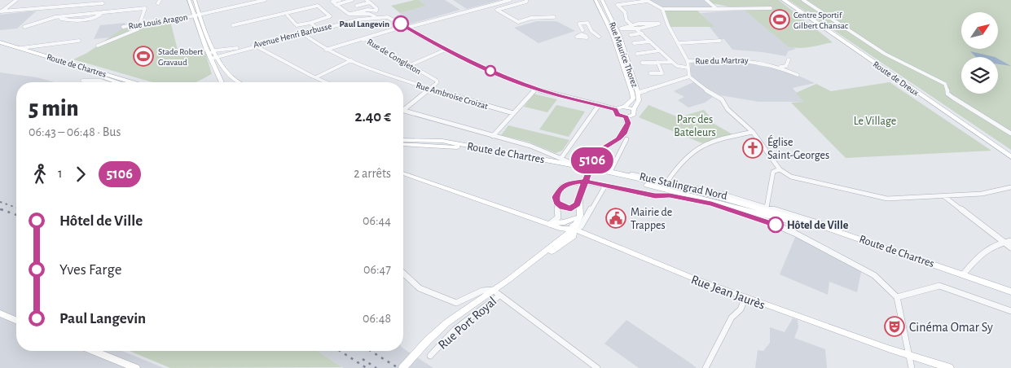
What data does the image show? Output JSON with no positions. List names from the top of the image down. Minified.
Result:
{"streets":{"main road":["Route de Chartres","Route de Dreux"],"street":["Rue Louis Aragon","Avenue Henri Barbusse","Rue Maurice Thorez","Rue de Congleton","Rue du Martray","Rue Ambroise Croizat","Rue Stalingrad Nord","Rue Jean Jaurès","Rue Port Royal"]},"crossings":[["Avenue Henri Barbusse","Rue Ambroise Croizat"],["Rue de Congleton","Rue Ambroise Croizat"],["Route de Chartres","Rue Stalingrad Nord"]],"parks":["Parc des Bateleurs","Le Village"],"places":{"sports":["Centre Sportif Gilbert Chansac","Stade Robert Gravaud"],"other":["Paul Langevin","Hôtel de Ville"],"church":["Église Saint-Georges"],"public building":["Mairie de Trappes"],"theatre":["Cinéma Omar Sy"]},"lines":["bus line 5106"],"north":"top right","page":{"on_map":"5106","heading":["5 min","06:43 – 06:48 · Bus","2.40 €"],"legs":["1","5106","2 arrêts"],"list":[{"name":"Hôtel de Ville","value":"06:44"},{"name":"Yves Farge","value":"06:47"},{"name":"Paul Langevin","value":"06:48"}]}}
